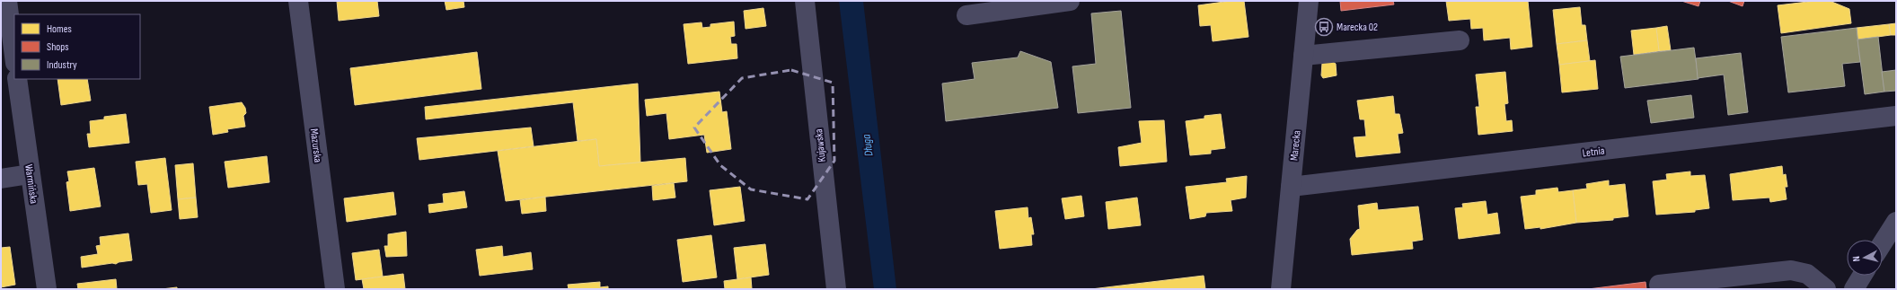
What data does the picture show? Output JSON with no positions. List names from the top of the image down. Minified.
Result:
{"streets":{"street":["Mazurska","Kujawska","Marecka","Letnia","Warmińska"]},"crossings":[["Marecka","Letnia"]],"water":["Długa"],"places":{"bus stop":["Marecka 02"]},"legend":["Homes","Shops","Industry"],"north":"left"}
